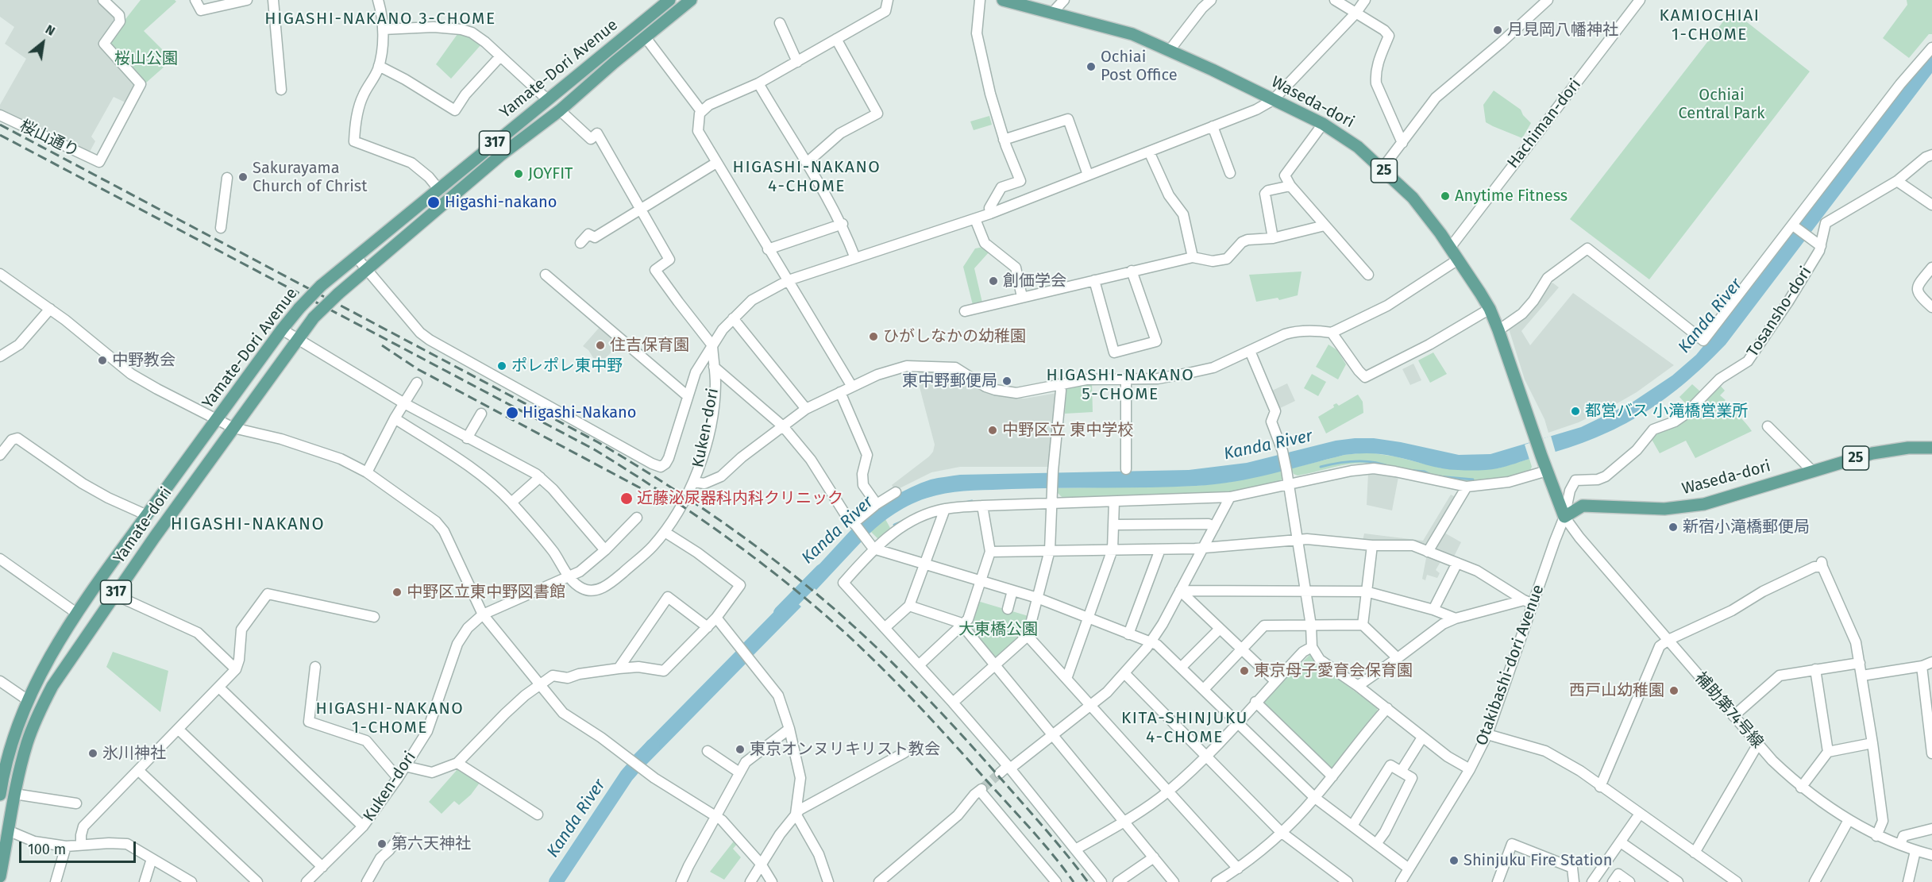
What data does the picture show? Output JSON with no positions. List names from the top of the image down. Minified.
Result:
{"streets":{"main road":["Yamate-Dori Avenue","Waseda-dori","317","25","Yamate-dori"],"street":["Hachiman-dori","桜山通り","Tosansho-dori","Kuken-dori","Otakibashi-dori Avenue","補助第74号線"]},"crossings":[["Yamate-Dori Avenue","Yamate-dori"],["Waseda-dori","Hachiman-dori"],["Waseda-dori","25"],["Waseda-dori","Tosansho-dori"],["Waseda-dori","Otakibashi-dori Avenue"],["Waseda-dori","補助第74号線"],["25","Tosansho-dori"],["25","Otakibashi-dori Avenue"],["25","補助第74号線"],["Tosansho-dori","Otakibashi-dori Avenue"],["Tosansho-dori","補助第74号線"],["Otakibashi-dori Avenue","補助第74号線"]],"districts":["KAMIOCHIAI 1-CHOME","HIGASHI-NAKANO 3-CHOME","HIGASHI-NAKANO 4-CHOME","HIGASHI-NAKANO 5-CHOME","HIGASHI-NAKANO","HIGASHI-NAKANO 1-CHOME","KITA-SHINJUKU 4-CHOME"],"water":["Kanda River"],"parks":["桜山公園","Ochiai Central Park","大東橋公園"],"places":["月見岡八幡神社","Ochiai Post Office","JOYFIT","Sakurayama Church of Christ","Anytime Fitness","Higashi-nakano","創価学会","ひがしなかの幼稚園","住吉保育園","中野教会","ポレポレ東中野","東中野郵便局","都営バス 小滝橋営業所","Higashi-Nakano","中野区立 東中学校","近藤泌尿器科内科クリニック","新宿小滝橋郵便局","中野区立東中野図書館","東京母子愛育会保育園","西戸山幼稚園","東京オンヌリキリスト教会","氷川神社","第六天神社","Shinjuku Fire Station"],"scale_bar":"100 m","north":"top right"}
